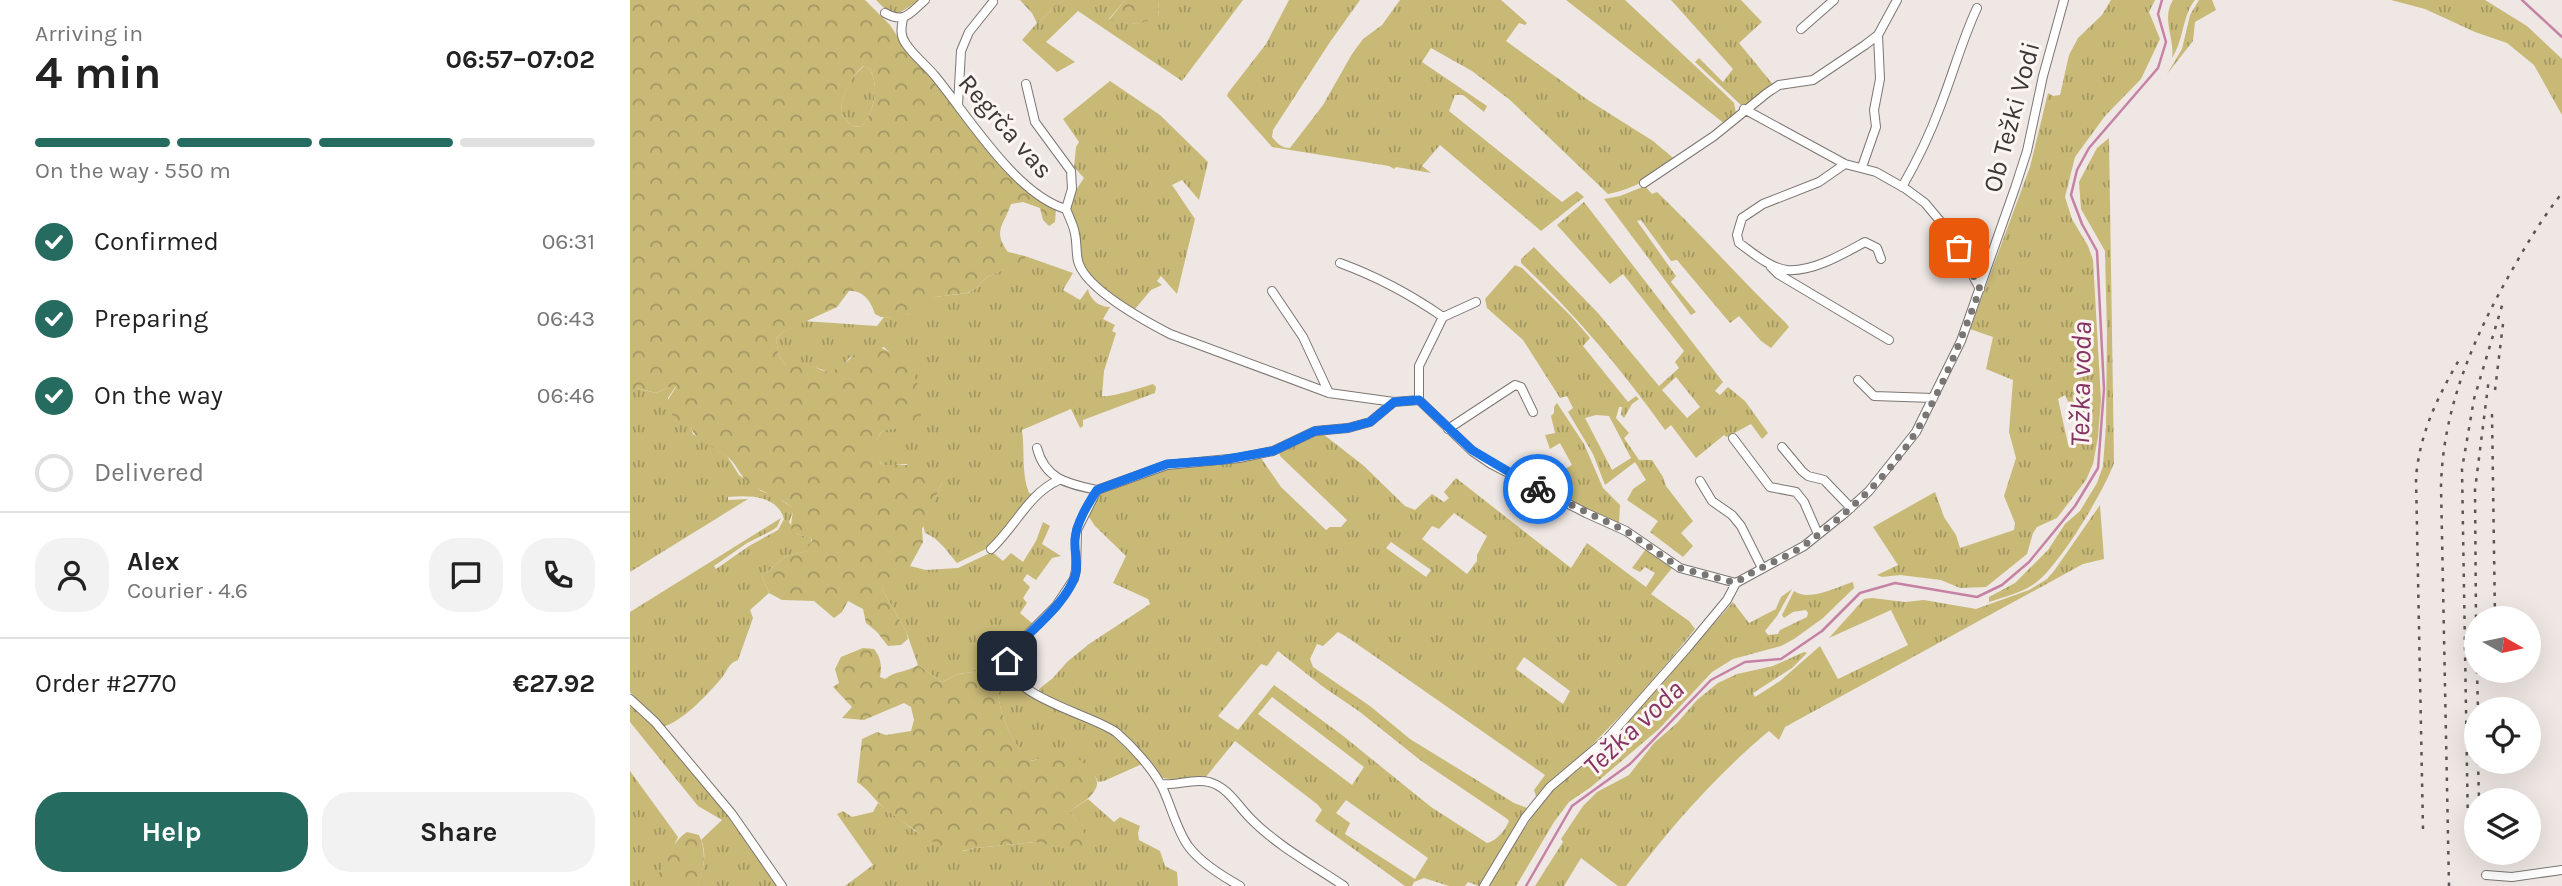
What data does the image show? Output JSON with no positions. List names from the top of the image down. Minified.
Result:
{"streets":{"street":["Ob Težki Vodi","Regrča vas"]},"water":["Težka voda"],"north":"right","page":{"heading":["4 min","Arriving in","06:57–07:02"],"panel":["Alex","Courier · 4.6","Order #2770","€27.92"],"bar":"On the way · 550 m","list":[["Confirmed","06:31"],["Preparing","06:43"],["On the way","06:46"],"Delivered"],"buttons":["Help","Share"]}}
